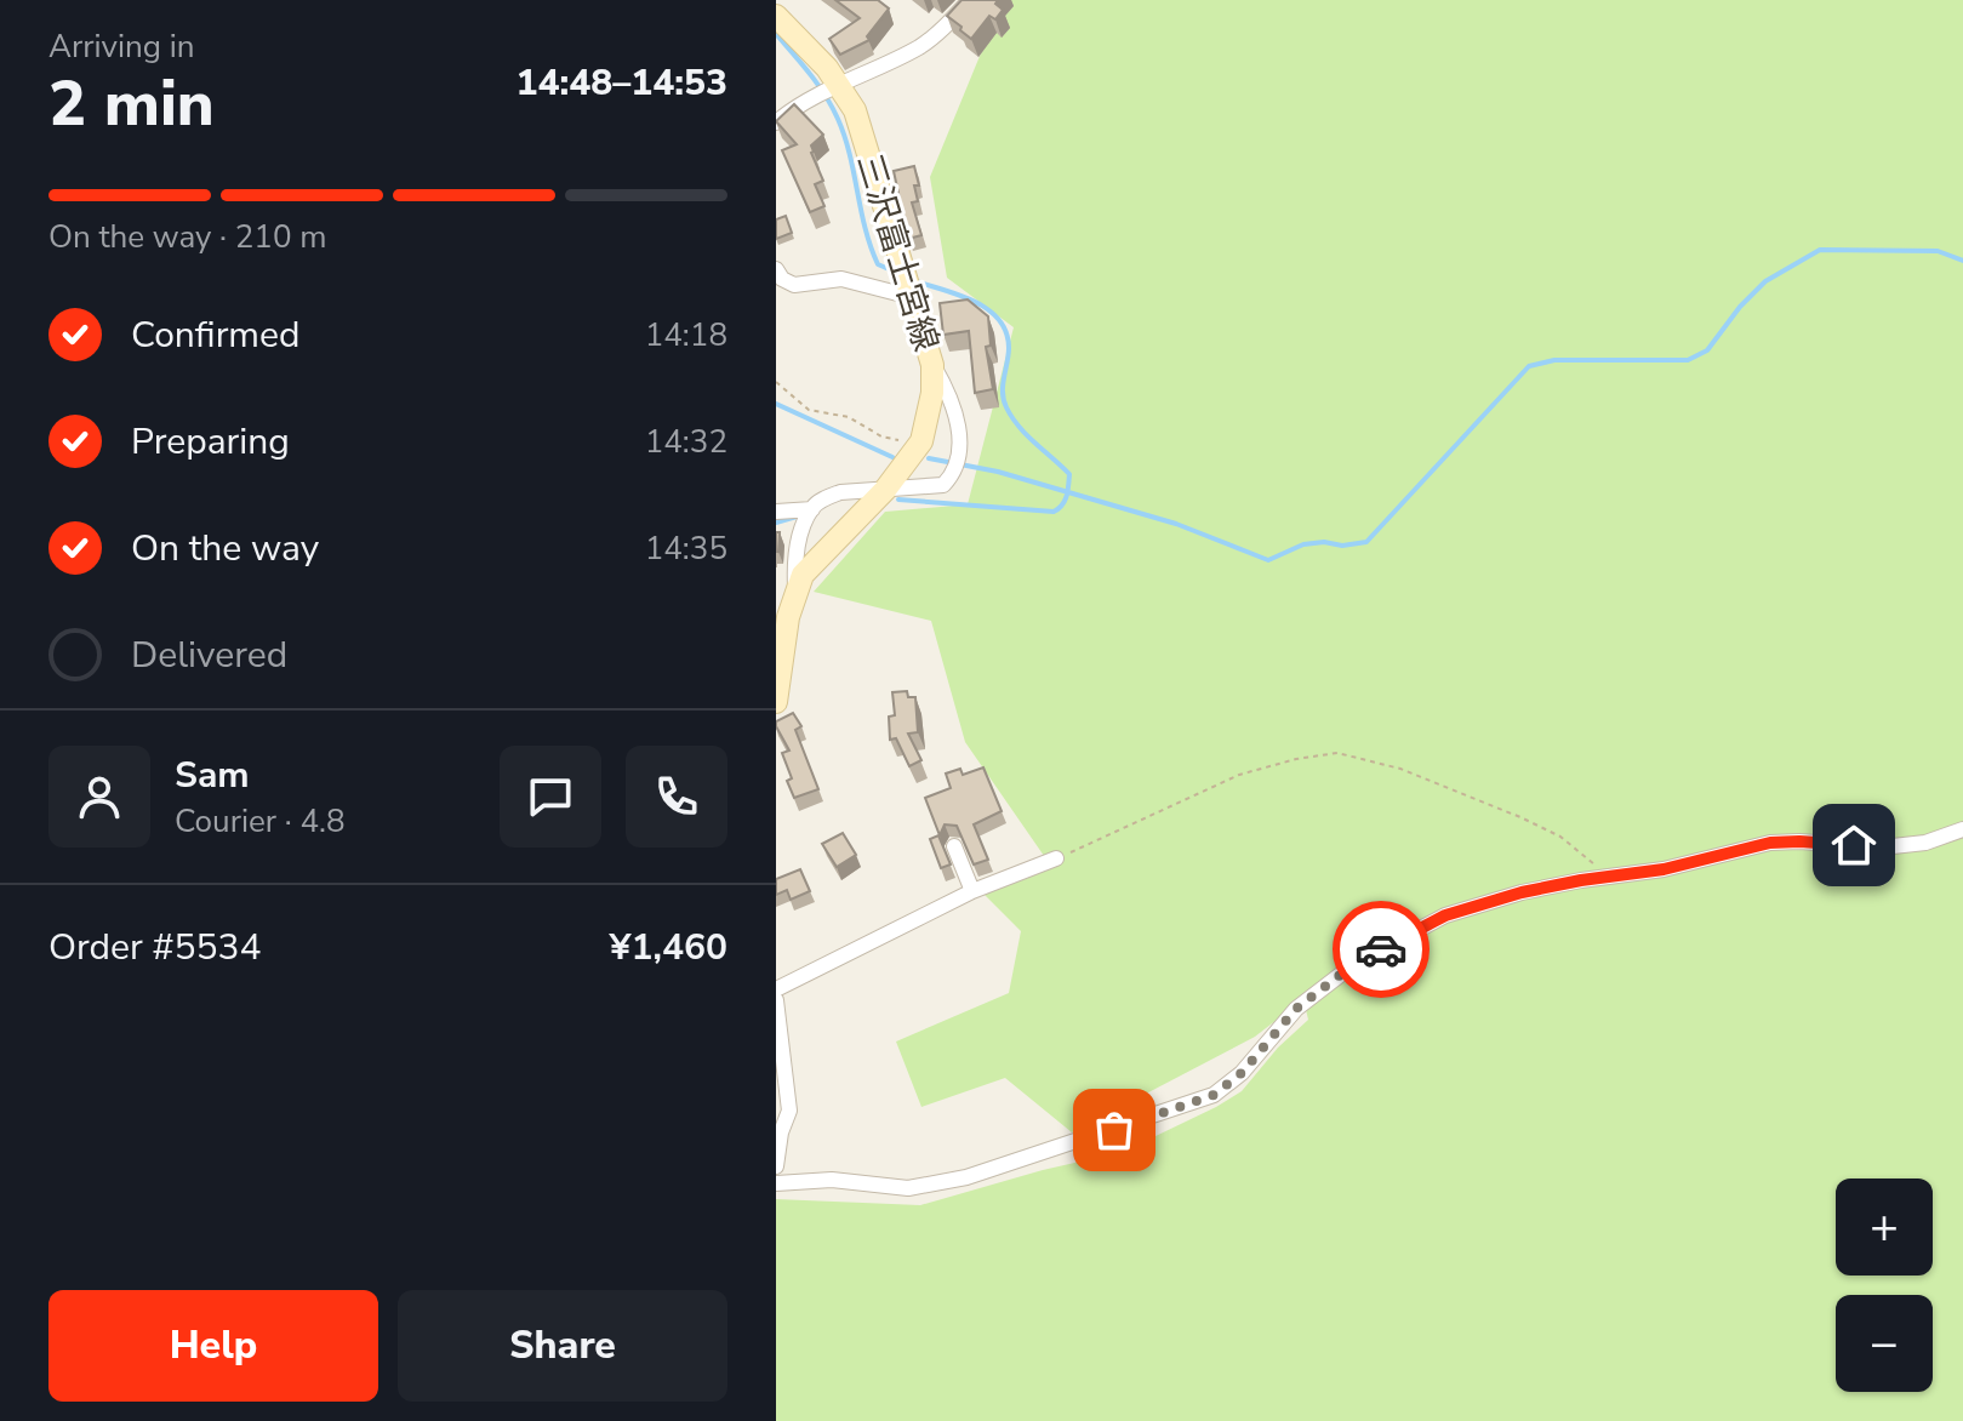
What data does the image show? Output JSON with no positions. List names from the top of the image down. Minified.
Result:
{"streets":{"main road":["三沢富士宮線"]},"page":{"heading":["2 min","Arriving in","14:48–14:53"],"panel":["Sam","Courier · 4.8","Order #5534","¥1,460"],"bar":"On the way · 210 m","list":[["Confirmed","14:18"],["Preparing","14:32"],["On the way","14:35"],"Delivered"],"map_buttons":["+","−"],"buttons":["Help","Share"]}}
